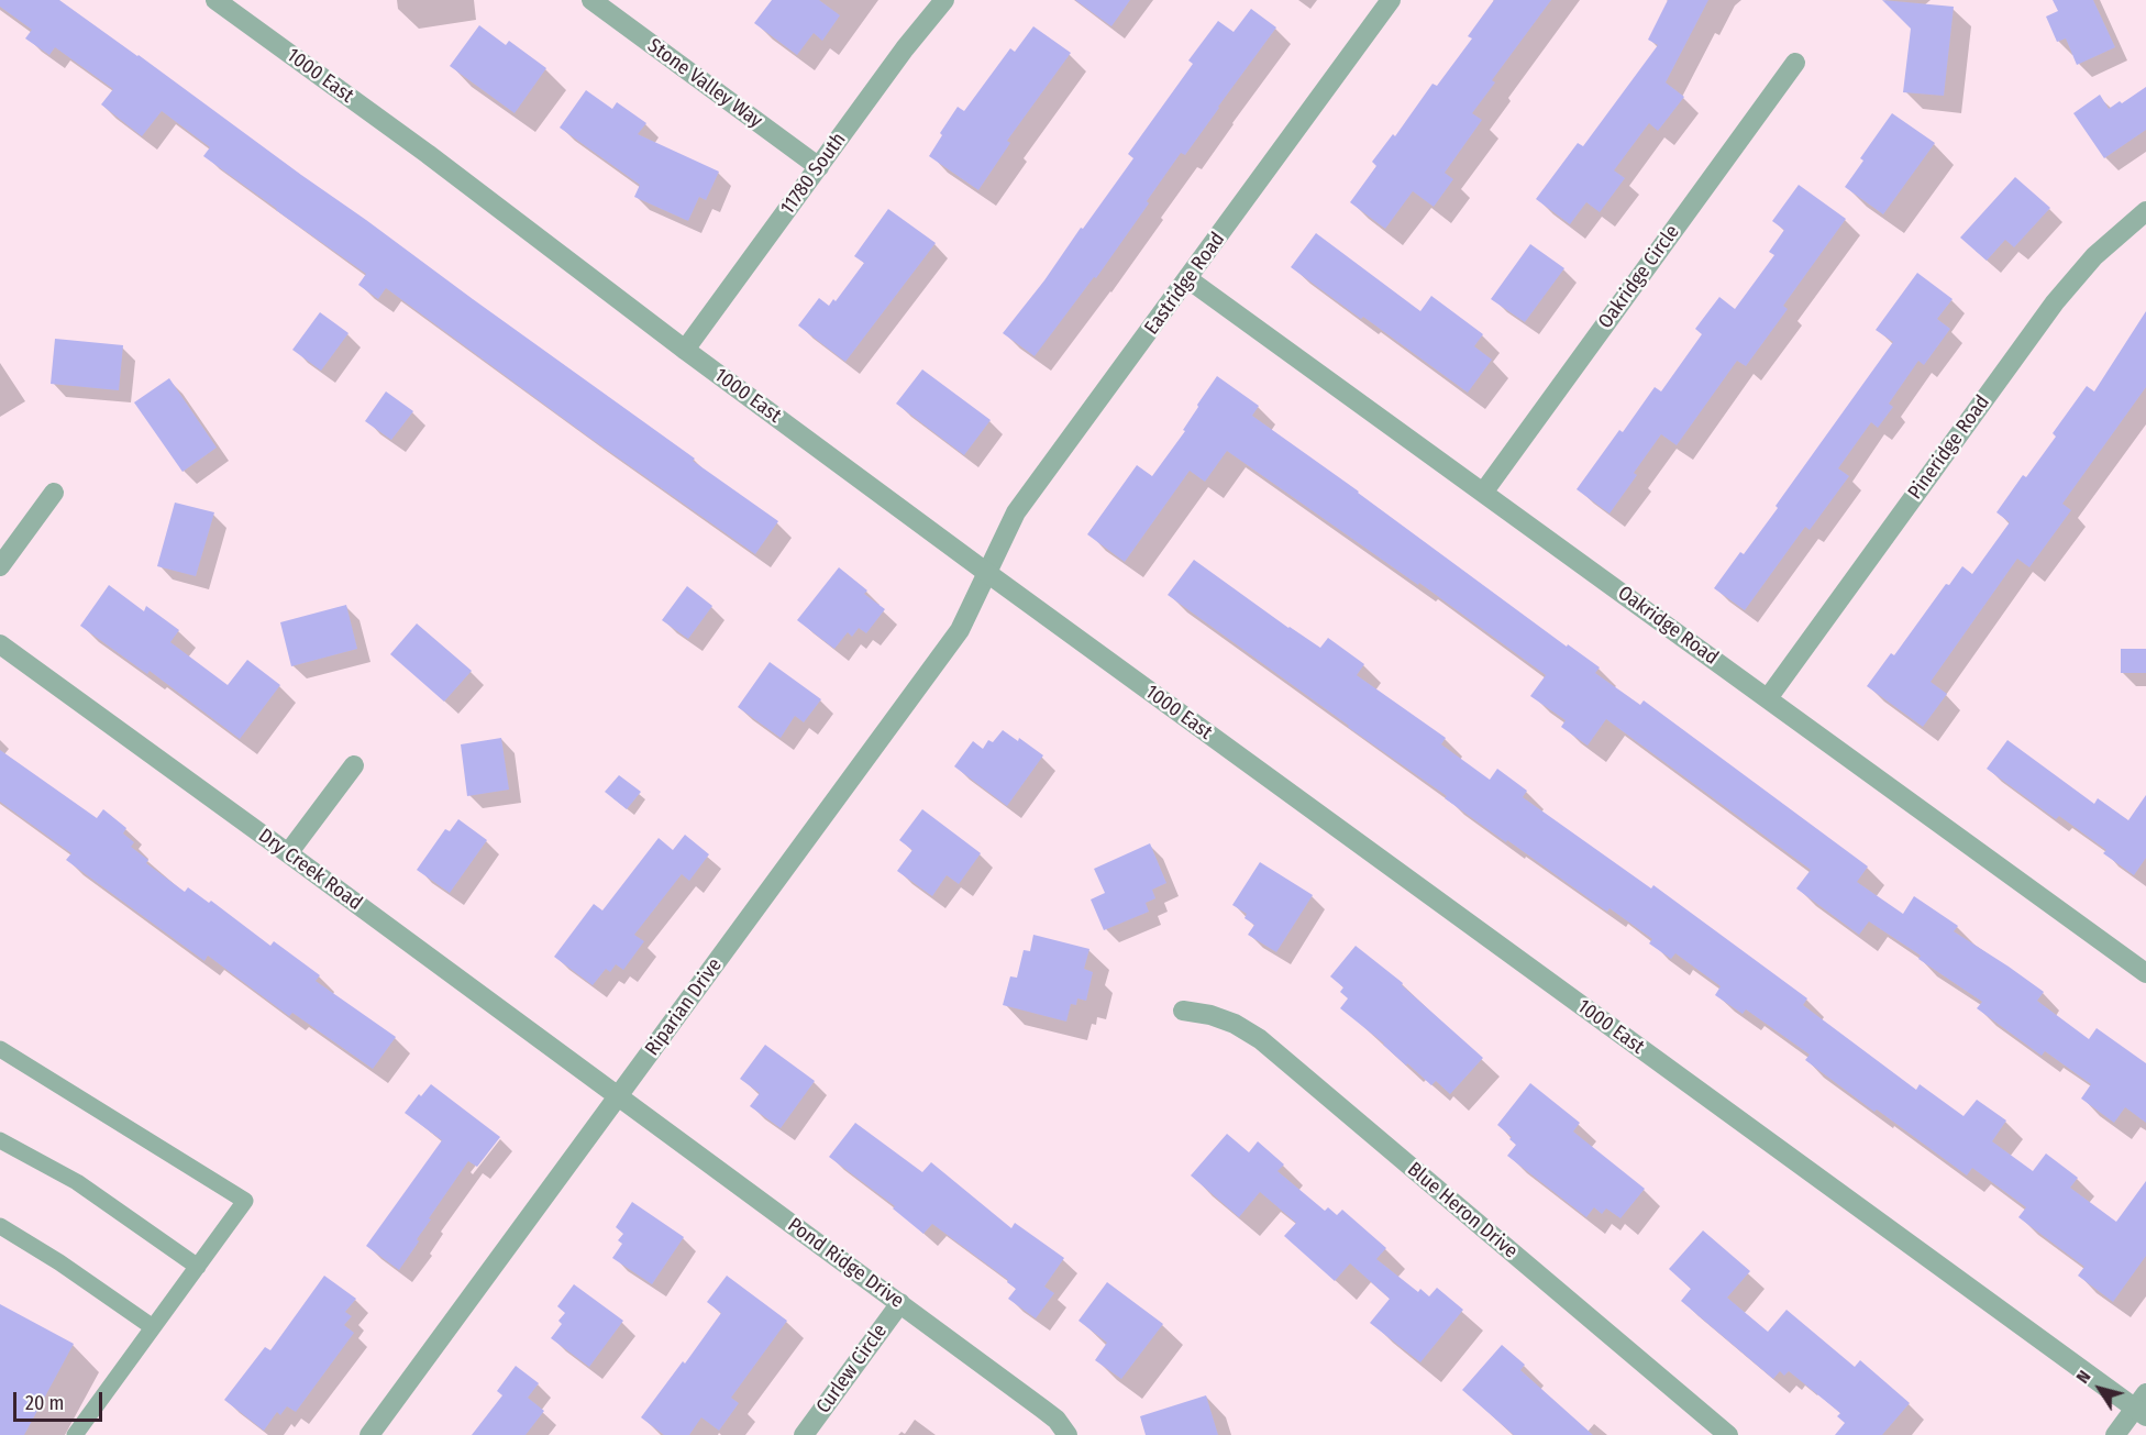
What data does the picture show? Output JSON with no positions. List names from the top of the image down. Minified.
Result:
{"streets":{"street":["1000 East","Stone Valley Way","11780 South","Oakridge Circle","Eastridge Road","Pineridge Road","Oakridge Road","Dry Creek Road","Riparian Drive","Blue Heron Drive","Pond Ridge Drive","Curlew Circle"]},"crossings":[["1000 East","11780 South"],["1000 East","Eastridge Road"],["1000 East","Riparian Drive"],["Stone Valley Way","11780 South"],["Oakridge Circle","Oakridge Road"],["Eastridge Road","Oakridge Road"],["Eastridge Road","Riparian Drive"],["Pineridge Road","Oakridge Road"],["Dry Creek Road","Riparian Drive"],["Dry Creek Road","Pond Ridge Drive"],["Riparian Drive","Pond Ridge Drive"],["Pond Ridge Drive","Curlew Circle"]],"scale_bar":"20 m","north":"top left"}
